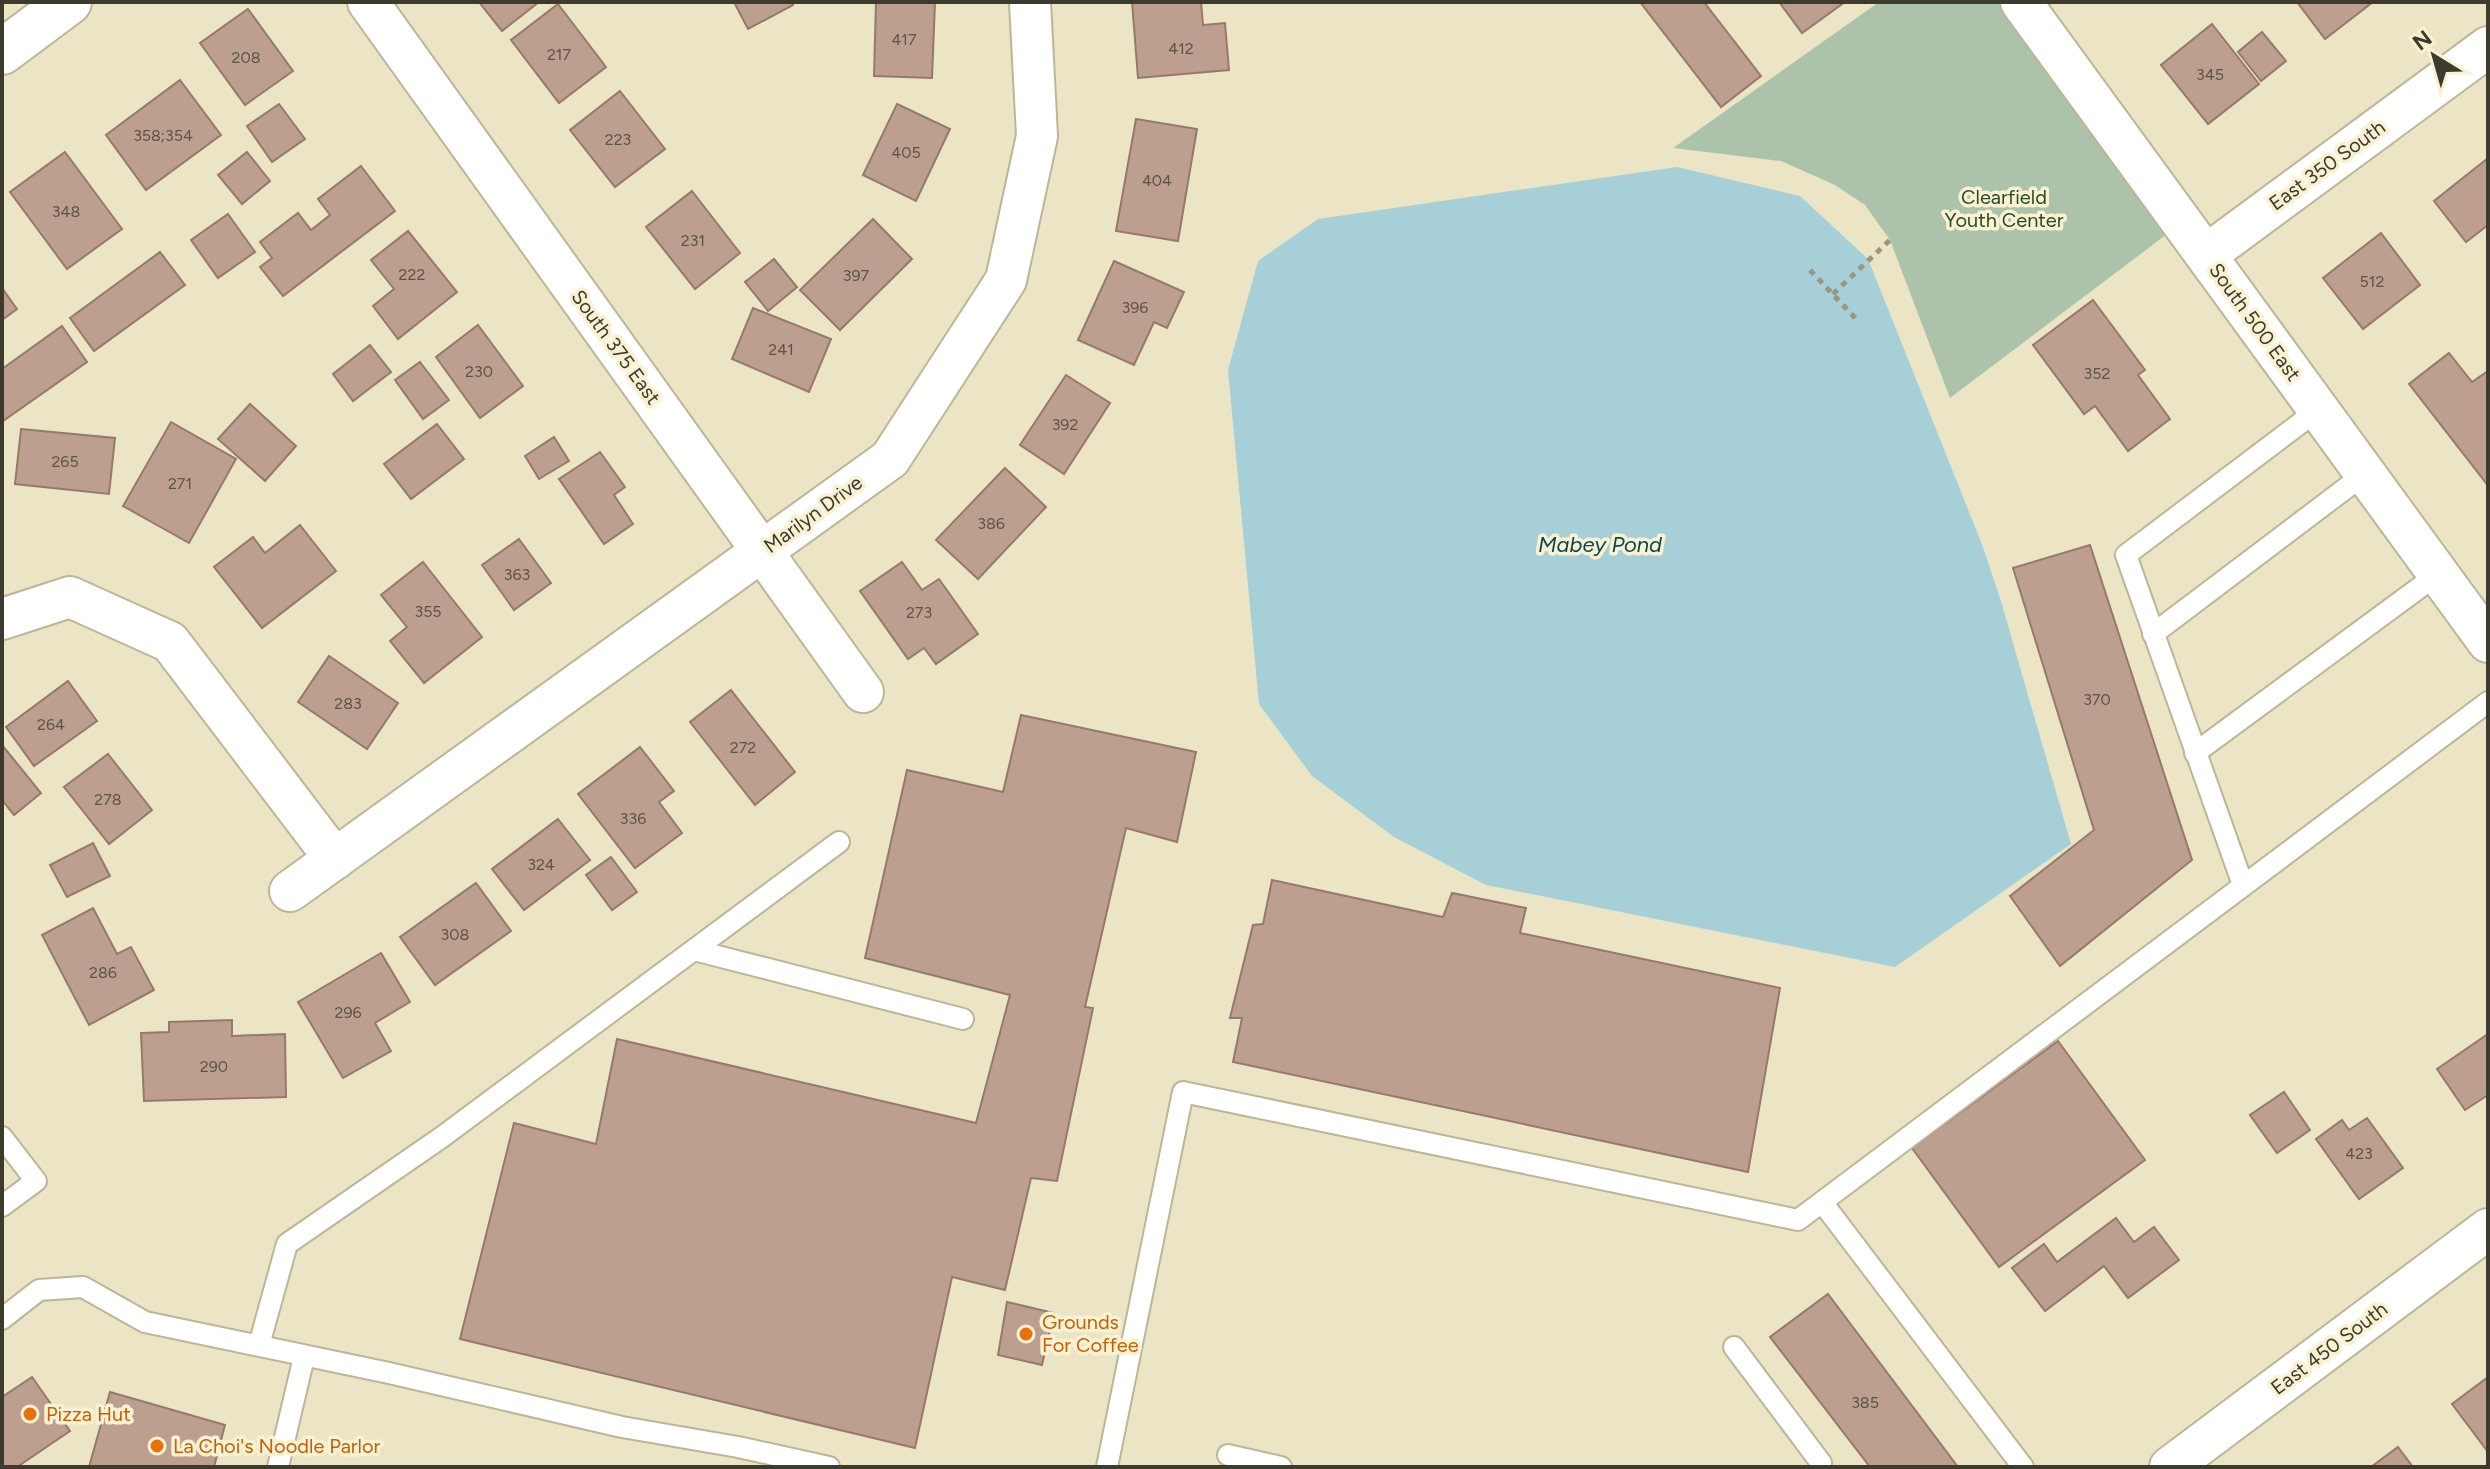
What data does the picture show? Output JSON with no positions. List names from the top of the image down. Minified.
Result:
{"streets":{"street":["East 350 South","South 500 East","South 375 East","Marilyn Drive","East 450 South"]},"crossings":[["East 350 South","South 500 East"],["South 375 East","Marilyn Drive"]],"water":["Mabey Pond"],"parks":["Clearfield Youth Center"],"places":["Grounds For Coffee","Pizza Hut","La Choi's Noodle Parlor"],"house_numbers":["417","412","217","208","345","358;354","223","405","404","348","231","222","397","512","396","241","230","352","392","265","271","386","363","355","273","370","283","264","272","278","336","324","308","286","296","290","423","385"],"north":"top left"}
